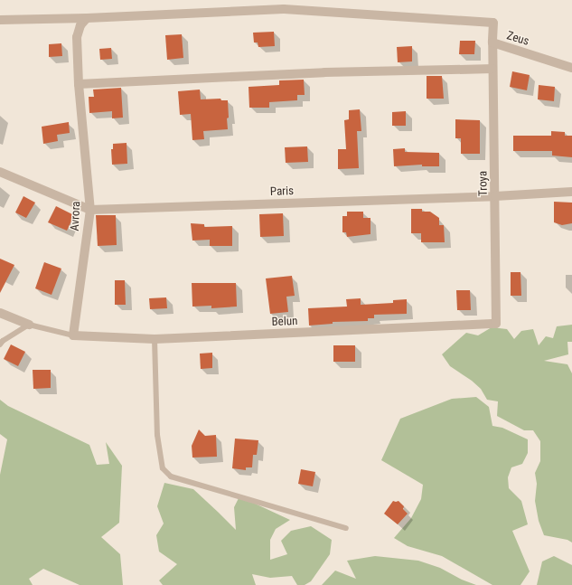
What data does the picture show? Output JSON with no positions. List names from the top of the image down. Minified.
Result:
{"streets":{"street":["Zeus","Troya","Paris","Avrora","Belun"]},"crossings":[["Zeus","Troya"],["Zeus","Avrora"],["Troya","Paris"],["Troya","Belun"],["Paris","Avrora"],["Avrora","Belun"]]}
